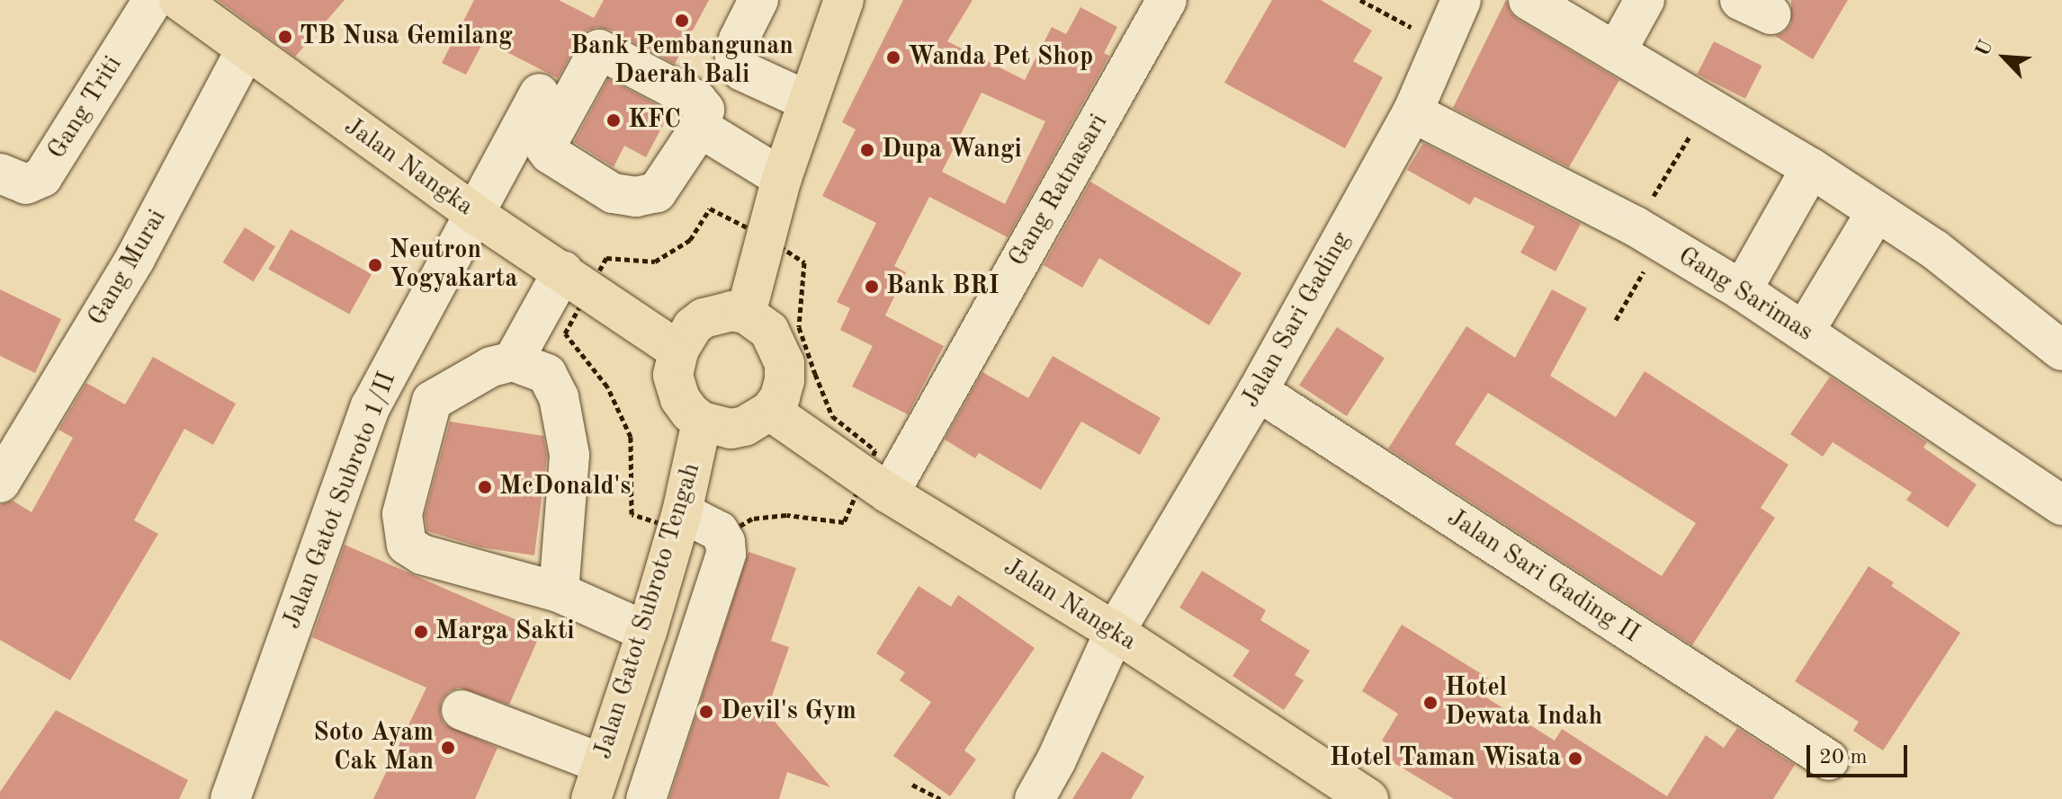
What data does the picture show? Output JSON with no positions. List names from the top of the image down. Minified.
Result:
{"streets":{"main road":["Jalan Nangka","Jalan Gatot Subroto Tengah"],"street":["Gang Triti","Gang Ratnasari","Gang Murai","Gang Sarimas","Jalan Sari Gading","Jalan Gatot Subroto 1/II","Jalan Sari Gading II"]},"crossings":[["Jalan Nangka","Gang Ratnasari"],["Jalan Nangka","Gang Murai"],["Jalan Nangka","Jalan Sari Gading"],["Jalan Nangka","Jalan Gatot Subroto 1/II"],["Jalan Nangka","Jalan Gatot Subroto Tengah"],["Gang Sarimas","Jalan Sari Gading"],["Jalan Sari Gading","Jalan Sari Gading II"]],"places":["Bank Pembangunan Daerah Bali","TB Nusa Gemilang","Wanda Pet Shop","KFC","Dupa Wangi","Neutron Yogyakarta","Bank BRI","McDonald's","Marga Sakti","Hotel Dewata Indah","Devil's Gym","Soto Ayam Cak Man","Hotel Taman Wisata"],"scale_bar":"20 m","north":"top left"}
